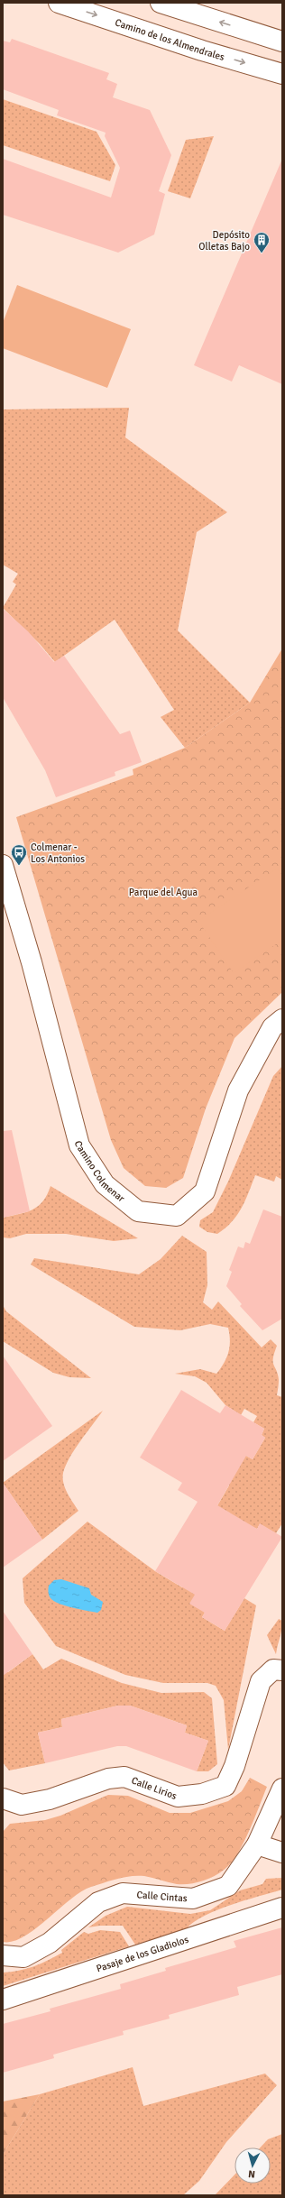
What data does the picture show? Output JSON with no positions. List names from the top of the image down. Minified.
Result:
{"streets":{"street":["Camino de los Almendrales","Camino Colmenar","Calle Lirios","Calle Cintas","Pasaje de los Gladiolos"]},"parks":["Parque del Agua"],"places":{"building":["Depósito Olletas Bajo"],"bus stop":["Colmenar - Los Antonios"]},"north":"bottom"}
